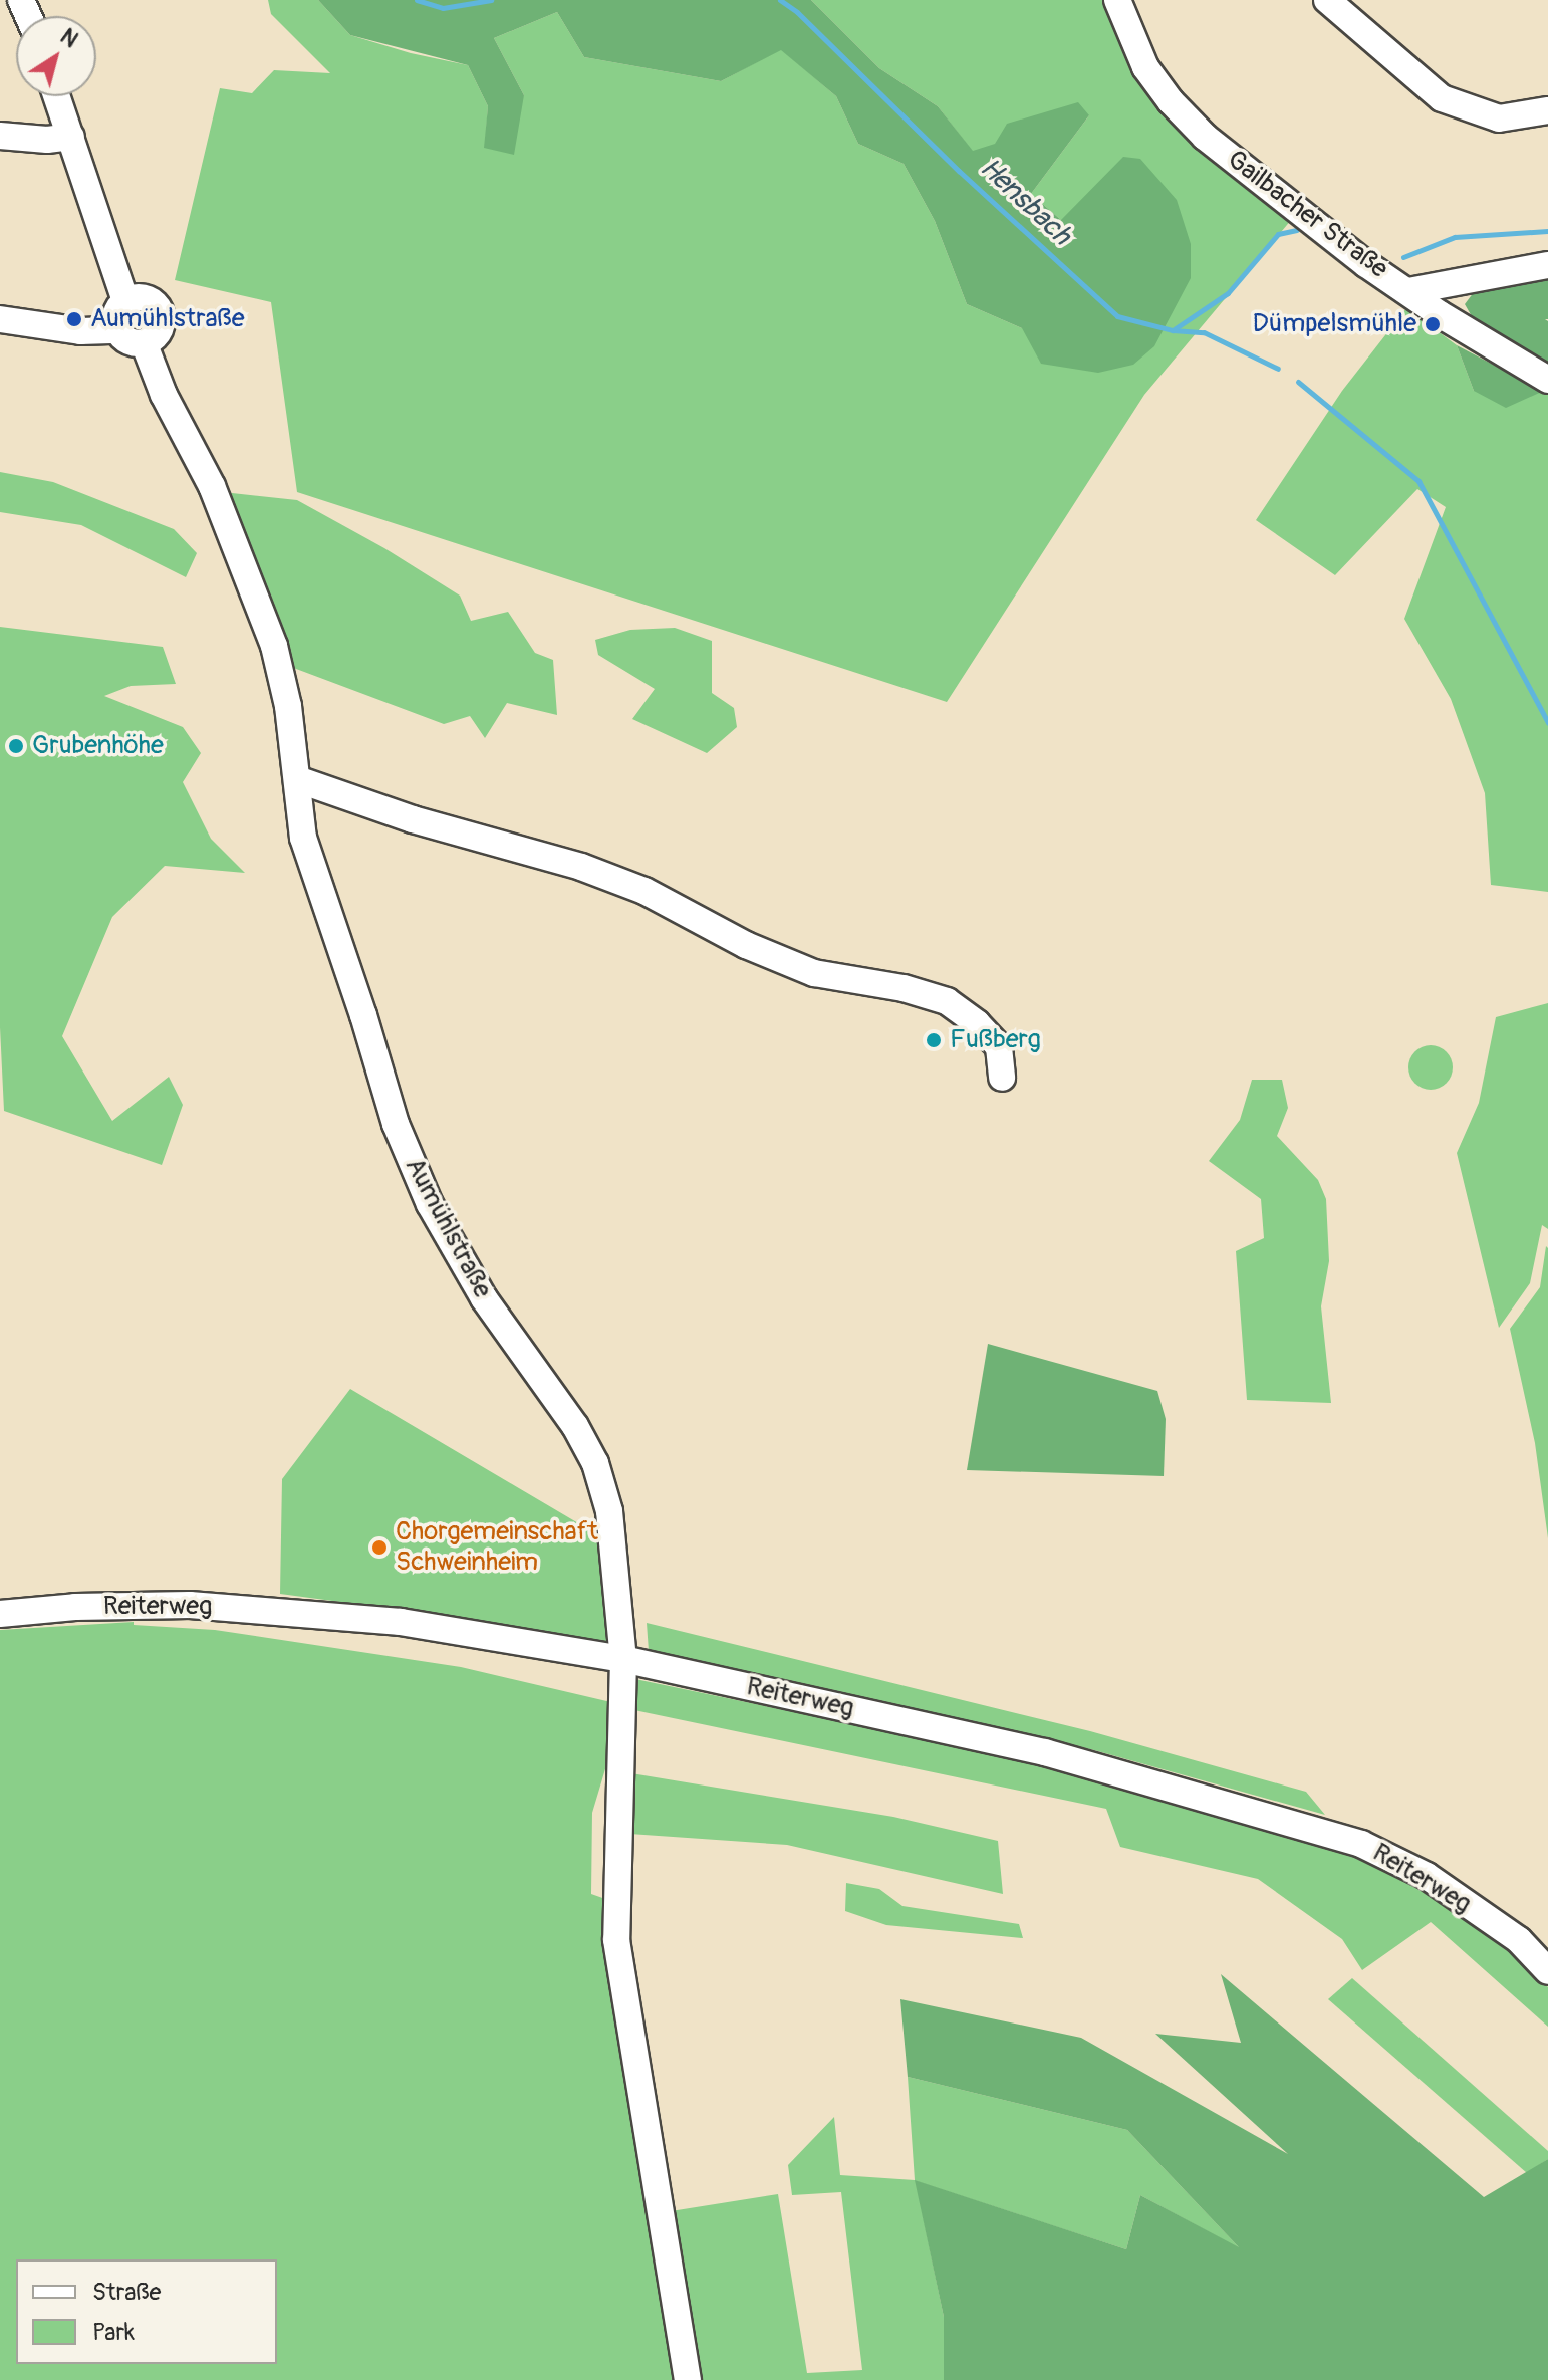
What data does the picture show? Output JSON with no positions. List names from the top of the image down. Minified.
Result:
{"streets":{"street":["Gailbacher Straße","Aumühlstraße","Reiterweg"]},"crossings":[["Aumühlstraße","Reiterweg"]],"water":["Hensbach"],"places":["Aumühlstraße","Dümpelsmühle","Grubenhöhe","Fußberg","Chorgemeinschaft Schweinheim"],"legend":["Straße","Park"],"north":"top right"}
